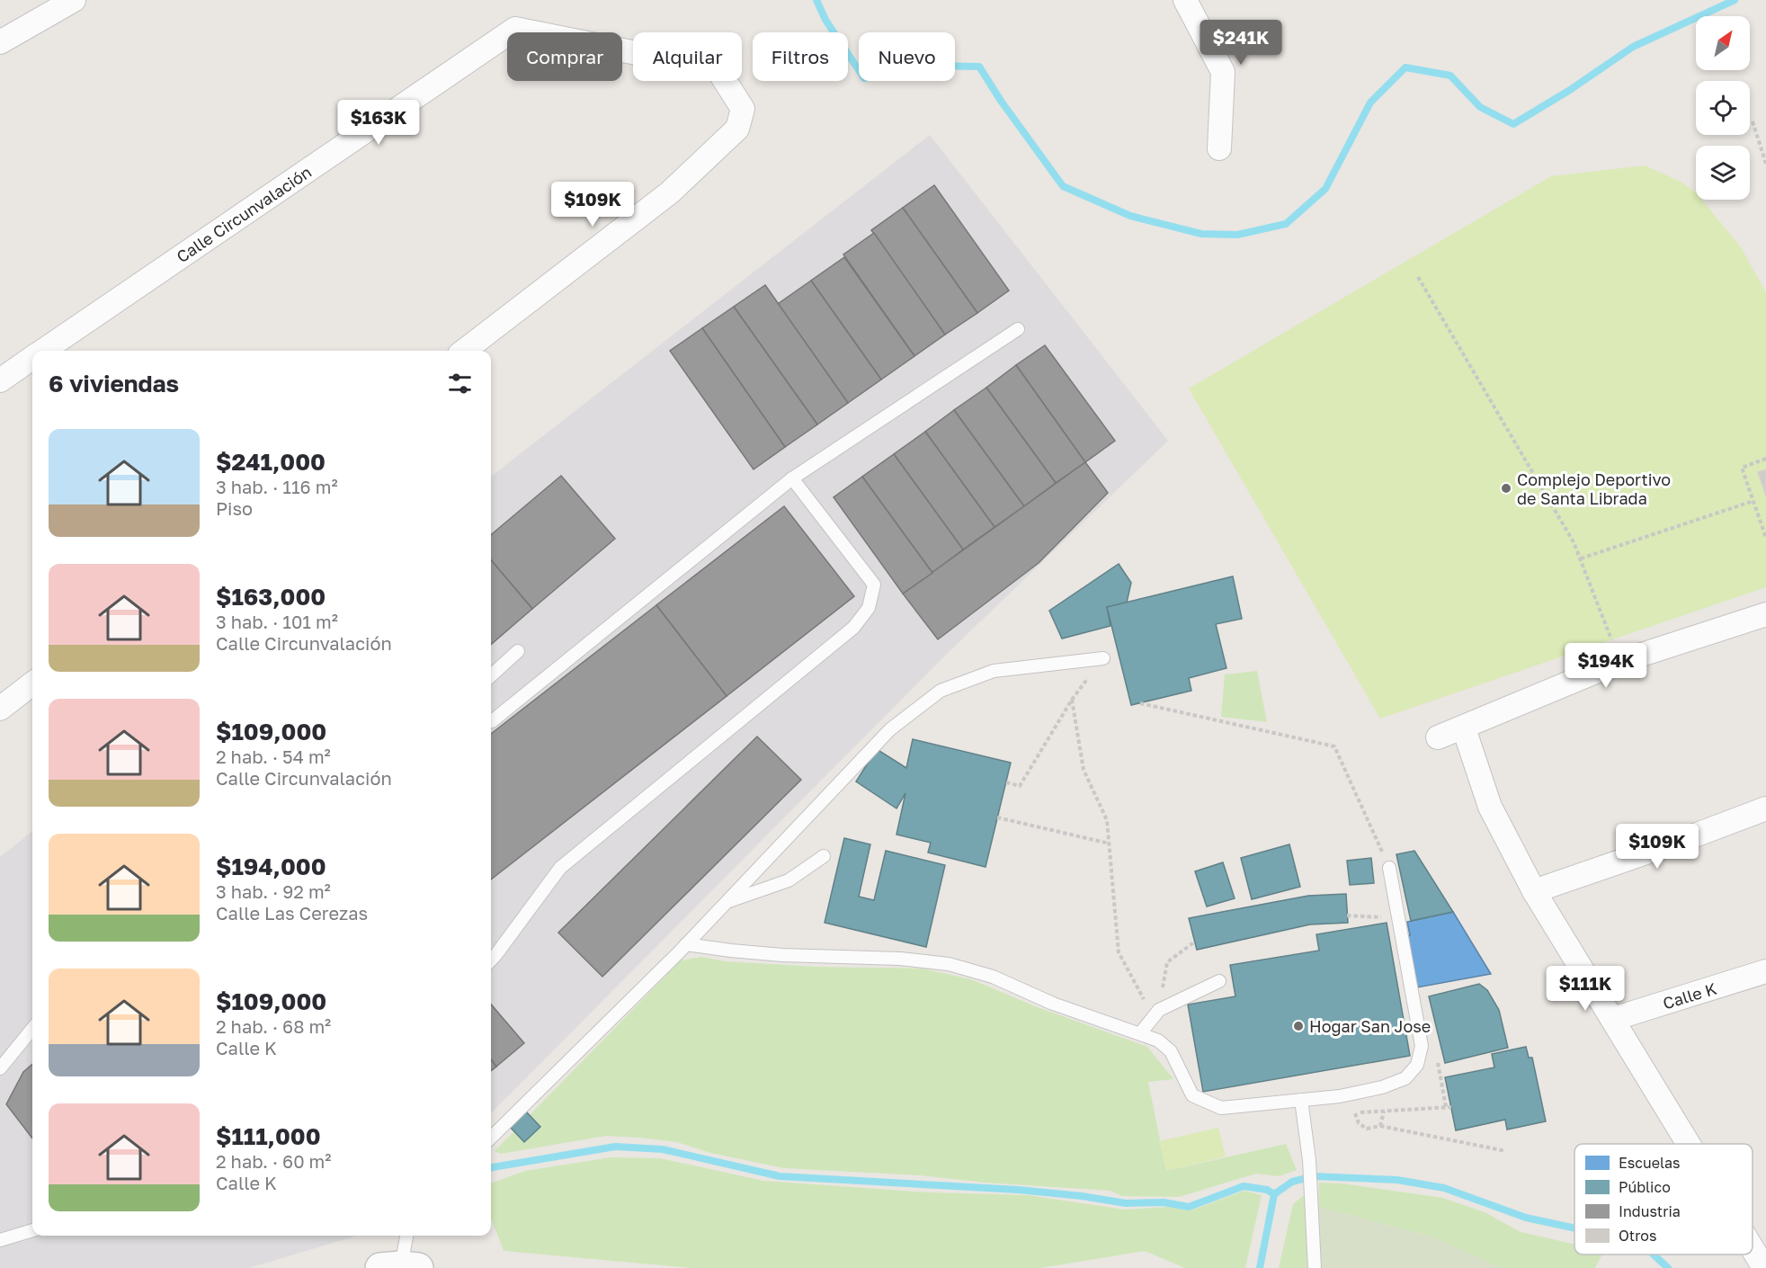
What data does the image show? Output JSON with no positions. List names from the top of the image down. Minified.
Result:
{"streets":{"street":["Calle Circunvalación","Calle K"]},"places":["Complejo Deportivo de Santa Librada","Hogar San Jose"],"legend":["Escuelas","Público","Industria","Otros"],"north":"top right","page":{"price":["$241K","$163K","$109K","$194K","$109K","$111K"],"chip":["Comprar","Alquilar","Filtros","Nuevo"],"heading":"6 viviendas","list":[{"name":"$241,000","note":"3 hab. · 116 m² · Piso"},{"name":"$163,000","note":"3 hab. · 101 m² · Calle Circunvalación"},{"name":"$109,000","note":"2 hab. · 54 m² · Calle Circunvalación"},{"name":"$194,000","note":"3 hab. · 92 m² · Calle Las Cerezas"},{"name":"$109,000","note":"2 hab. · 68 m² · Calle K"},{"name":"$111,000","note":"2 hab. · 60 m² · Calle K"}]}}
